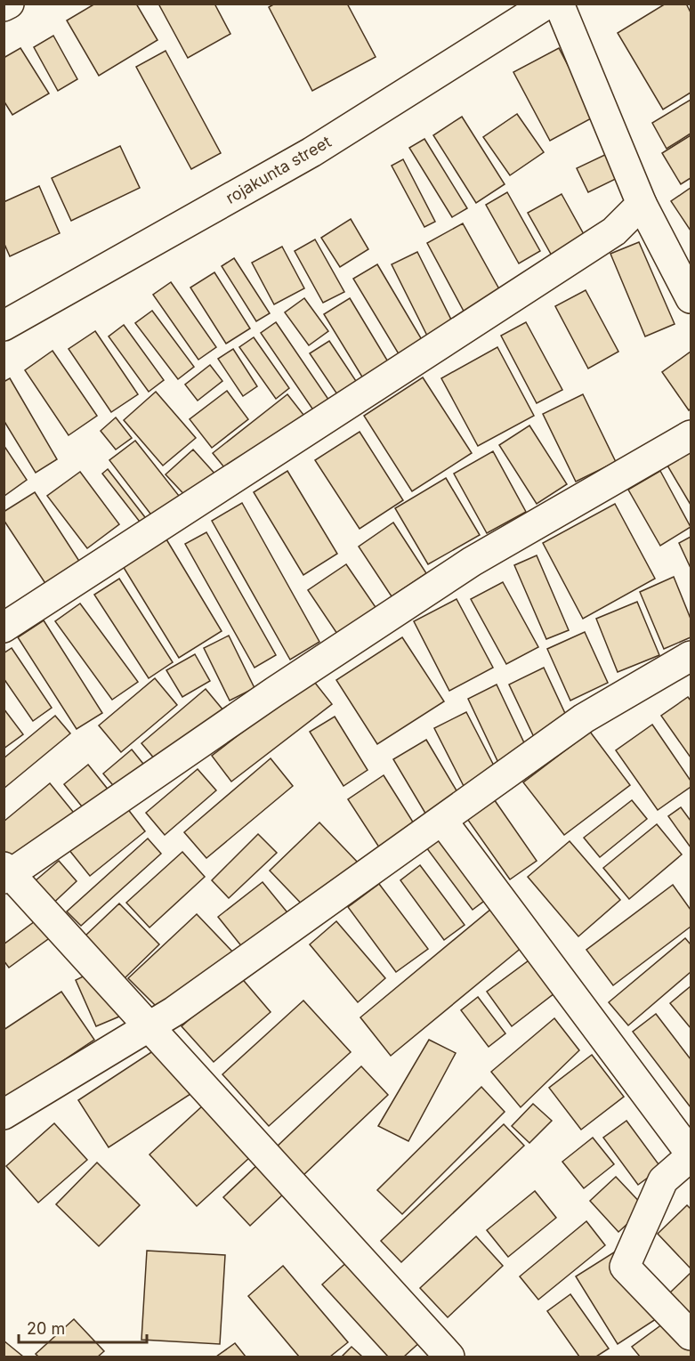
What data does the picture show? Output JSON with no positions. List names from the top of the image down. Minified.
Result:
{"streets":{"street":["rojakunta street"]},"scale_bar":"20 m"}
